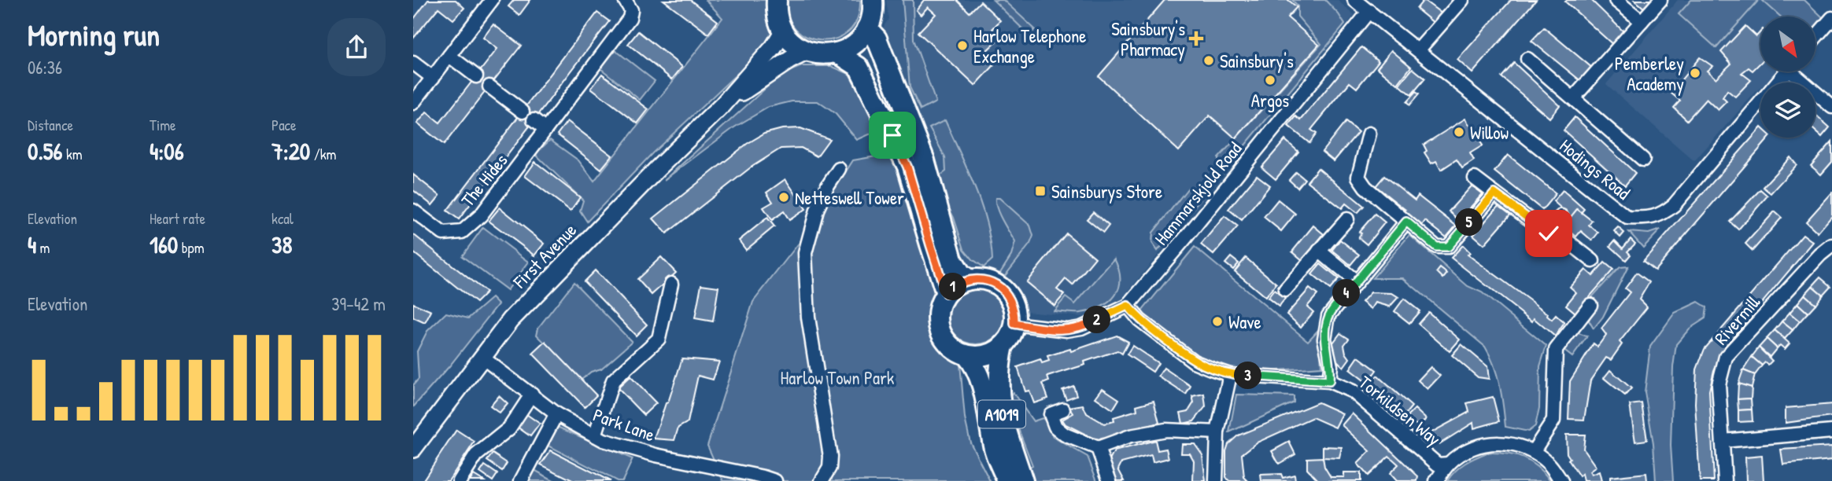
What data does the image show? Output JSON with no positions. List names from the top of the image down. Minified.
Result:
{"streets":{"main road":["A1019"],"street":["Hodings Road","The Hides","Hammarskjold Road","First Avenue","Rivermill","Torkildsen Way","Park Lane"]},"crossings":[["Hodings Road","Hammarskjold Road"],["Hammarskjold Road","Torkildsen Way"],["Hammarskjold Road","A1019"],["First Avenue","Park Lane"]],"parks":["Harlow Town Park"],"places":{"health":["Sainsbury's Pharmacy"],"other":["Harlow Telephone Exchange","Sainsbury's","Pemberley Academy","Argos","Willow","Netteswell Tower","Wave"],"transit":["Sainsburys Store"]},"north":"bottom right","page":{"heading":["Morning run","06:36"],"stats":[["Distance","0.56 km"],["Time","4:06"],["Pace","7:20 /km"],["Elevation","4 m"],["Heart rate","160 bpm"],["kcal","38"]],"pins":["5","1","4","2","3"],"chart":["Elevation","39–42 m"]}}
